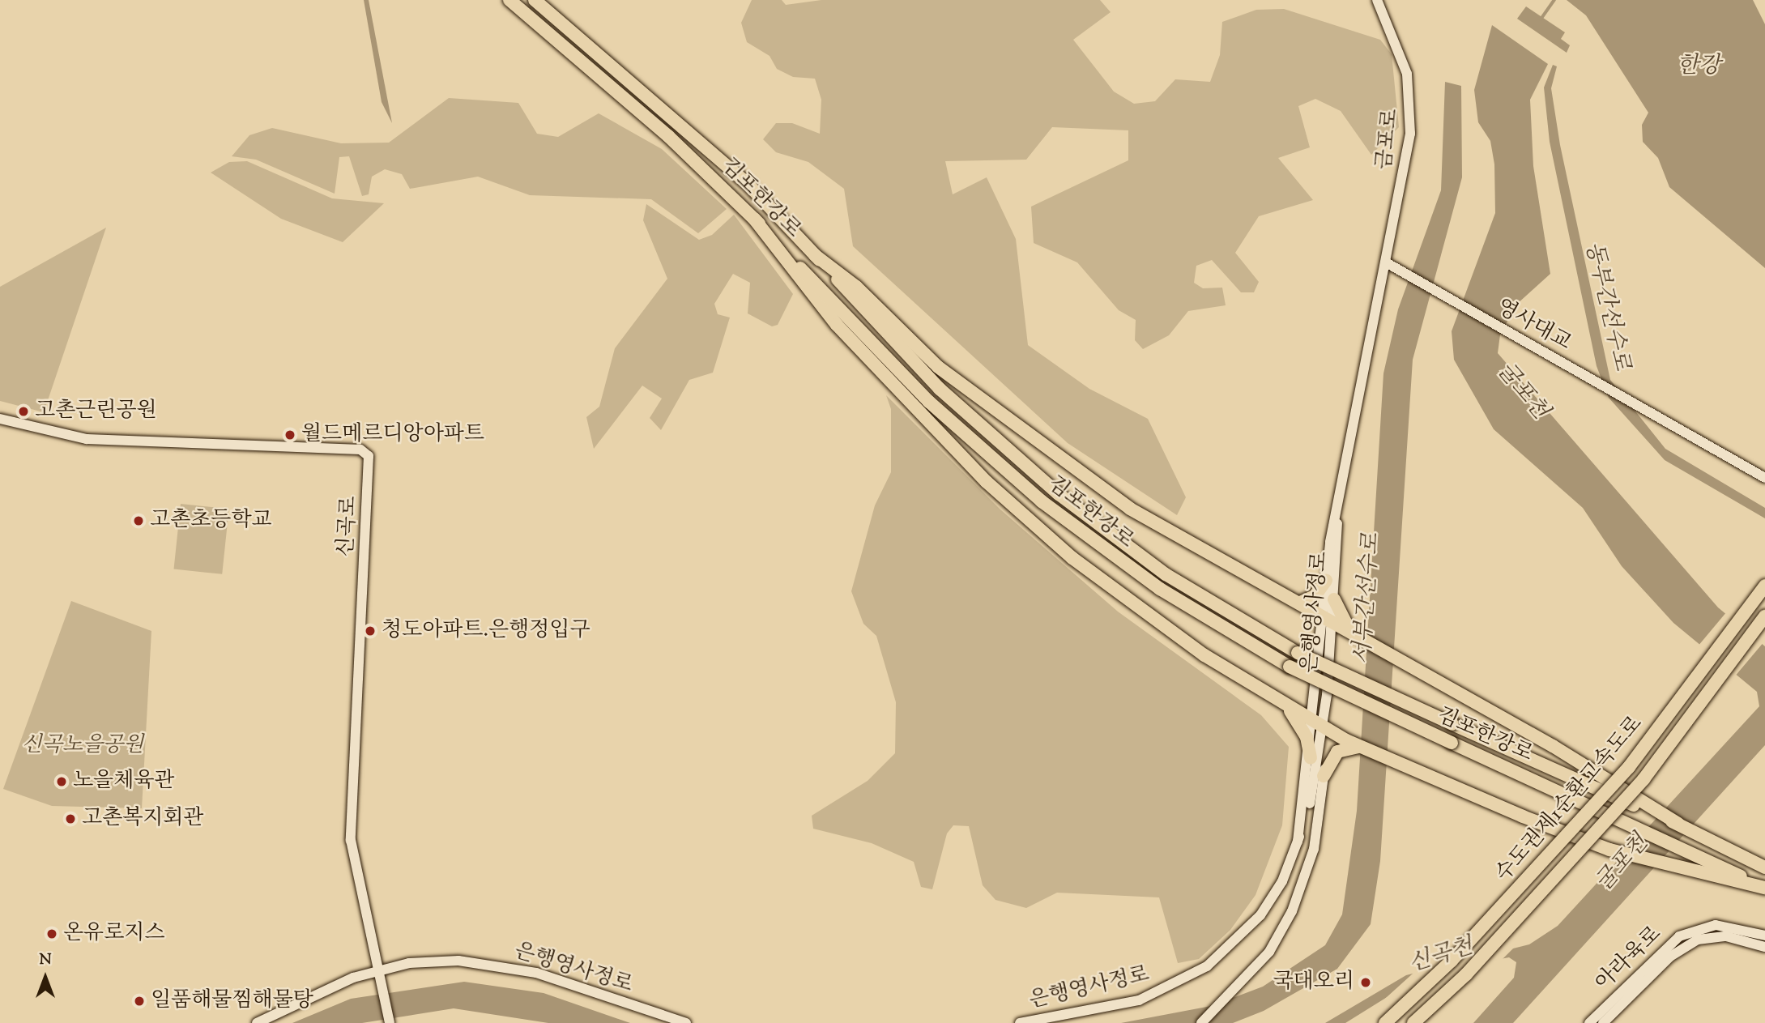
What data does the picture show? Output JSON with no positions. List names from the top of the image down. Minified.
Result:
{"streets":{"highway":["김포한강로","수도권제1순환고속도로"],"street":["금포로","영사대교","신곡로","은행영사정로","아라육로"]},"crossings":[["금포로","영사대교"],["금포로","은행영사정로"],["영사대교","은행영사정로"],["신곡로","은행영사정로"]],"water":["한강","동부간선수로","굴포천","서부간선수로","신곡천"],"parks":["신곡노을공원"],"places":["고촌근린공원","월드메르디앙아파트","고촌초등학교","청도아파트.은행정입구","노을체육관","고촌복지회관","온유로지스","국대오리","일품해물찜해물탕"],"north":"top"}
